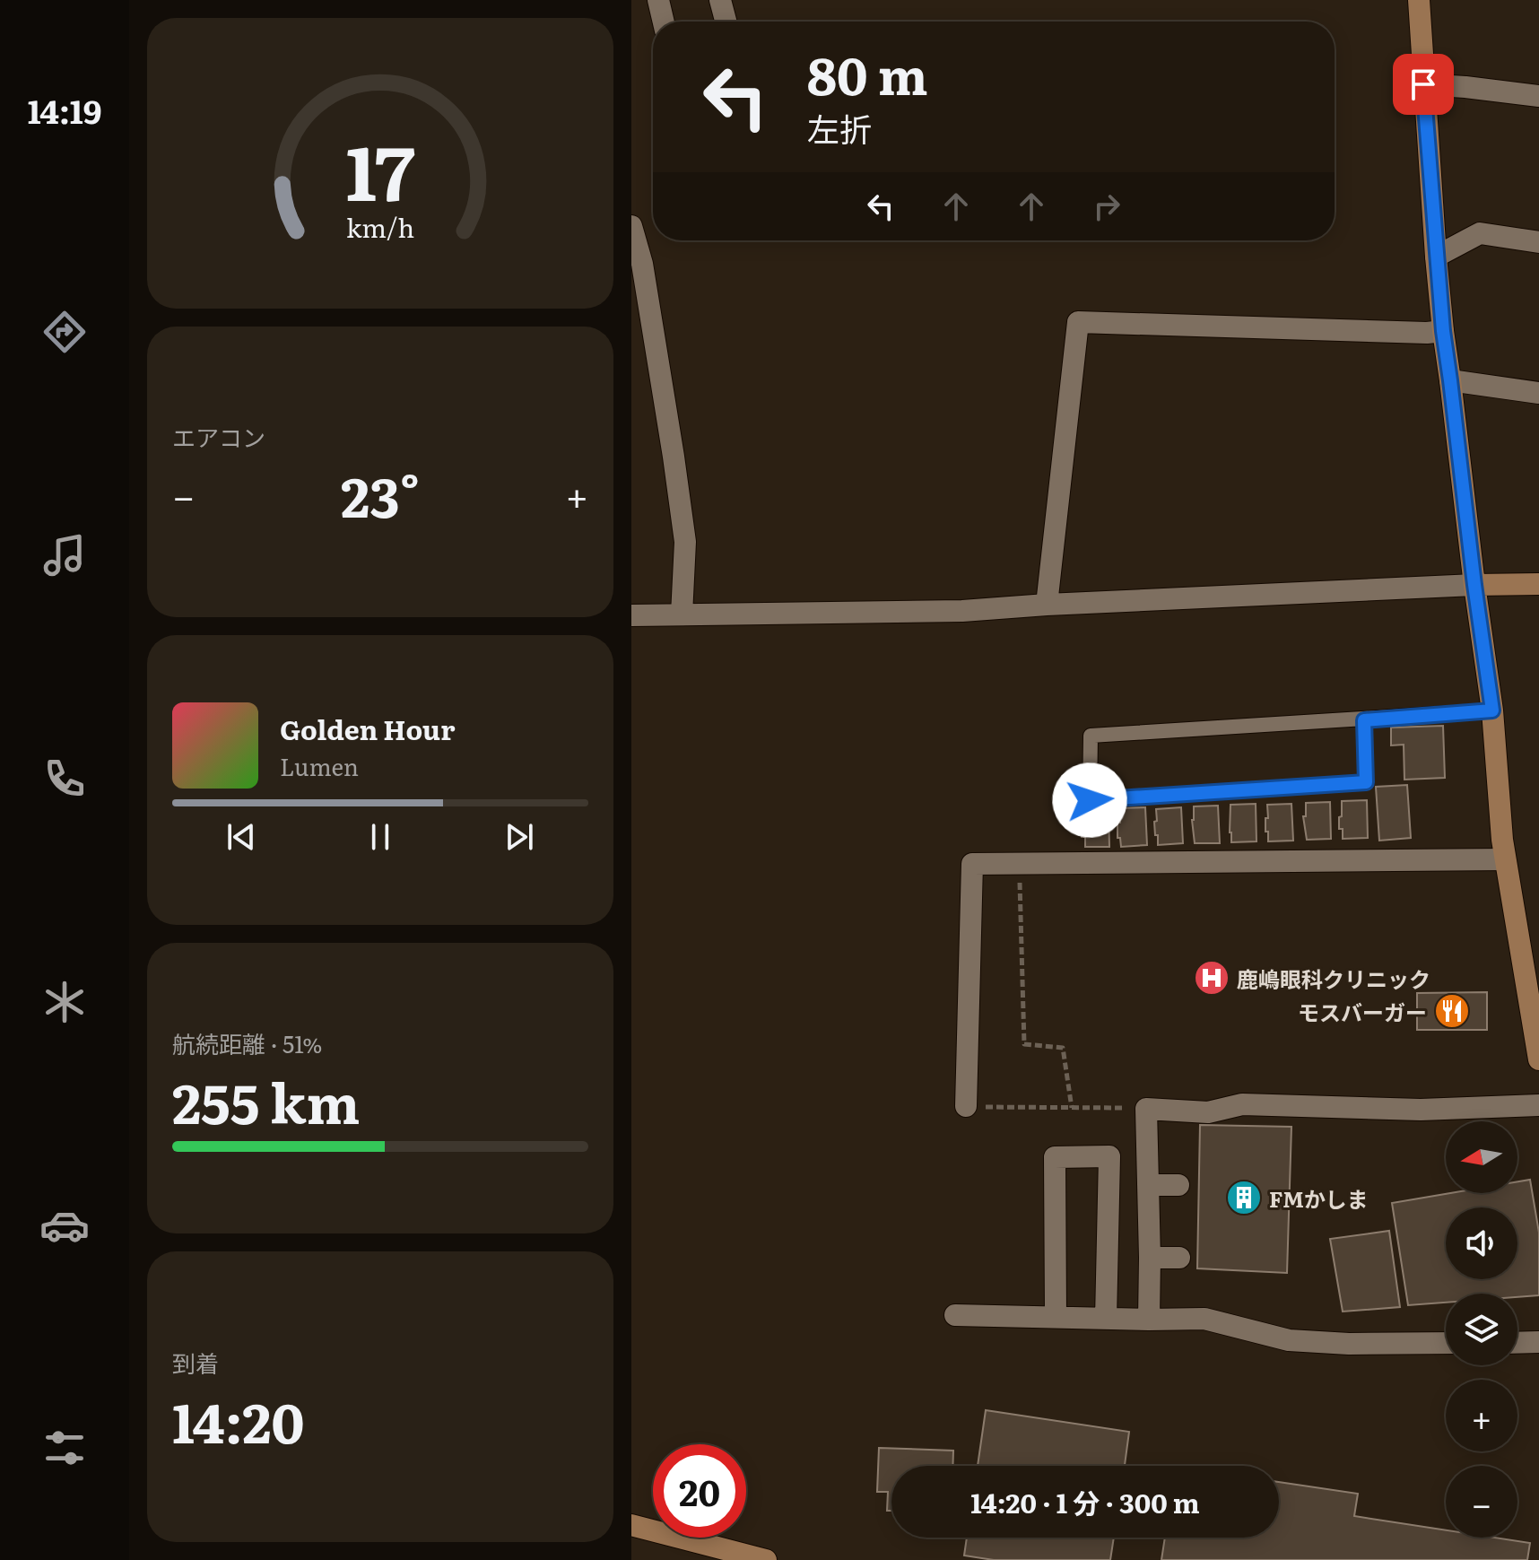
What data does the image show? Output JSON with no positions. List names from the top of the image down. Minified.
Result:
{"places":{"hospital":["鹿嶋眼科クリニック"],"restaurant":["モスバーガー"],"building":["FMかしま"]},"north":"left","page":{"tabs":"14:19","turn":["80 m","左折"],"tile":["エアコン",["航続距離 · 51%","255 km"],["到着","14:20"]],"heat":["−","23°","+"],"song":["Golden Hour","Lumen"],"map_buttons":["+","−"],"limit":"20","trip":"14:20 · 1 分 · 300 m","gauge":["17","km/h"]}}
